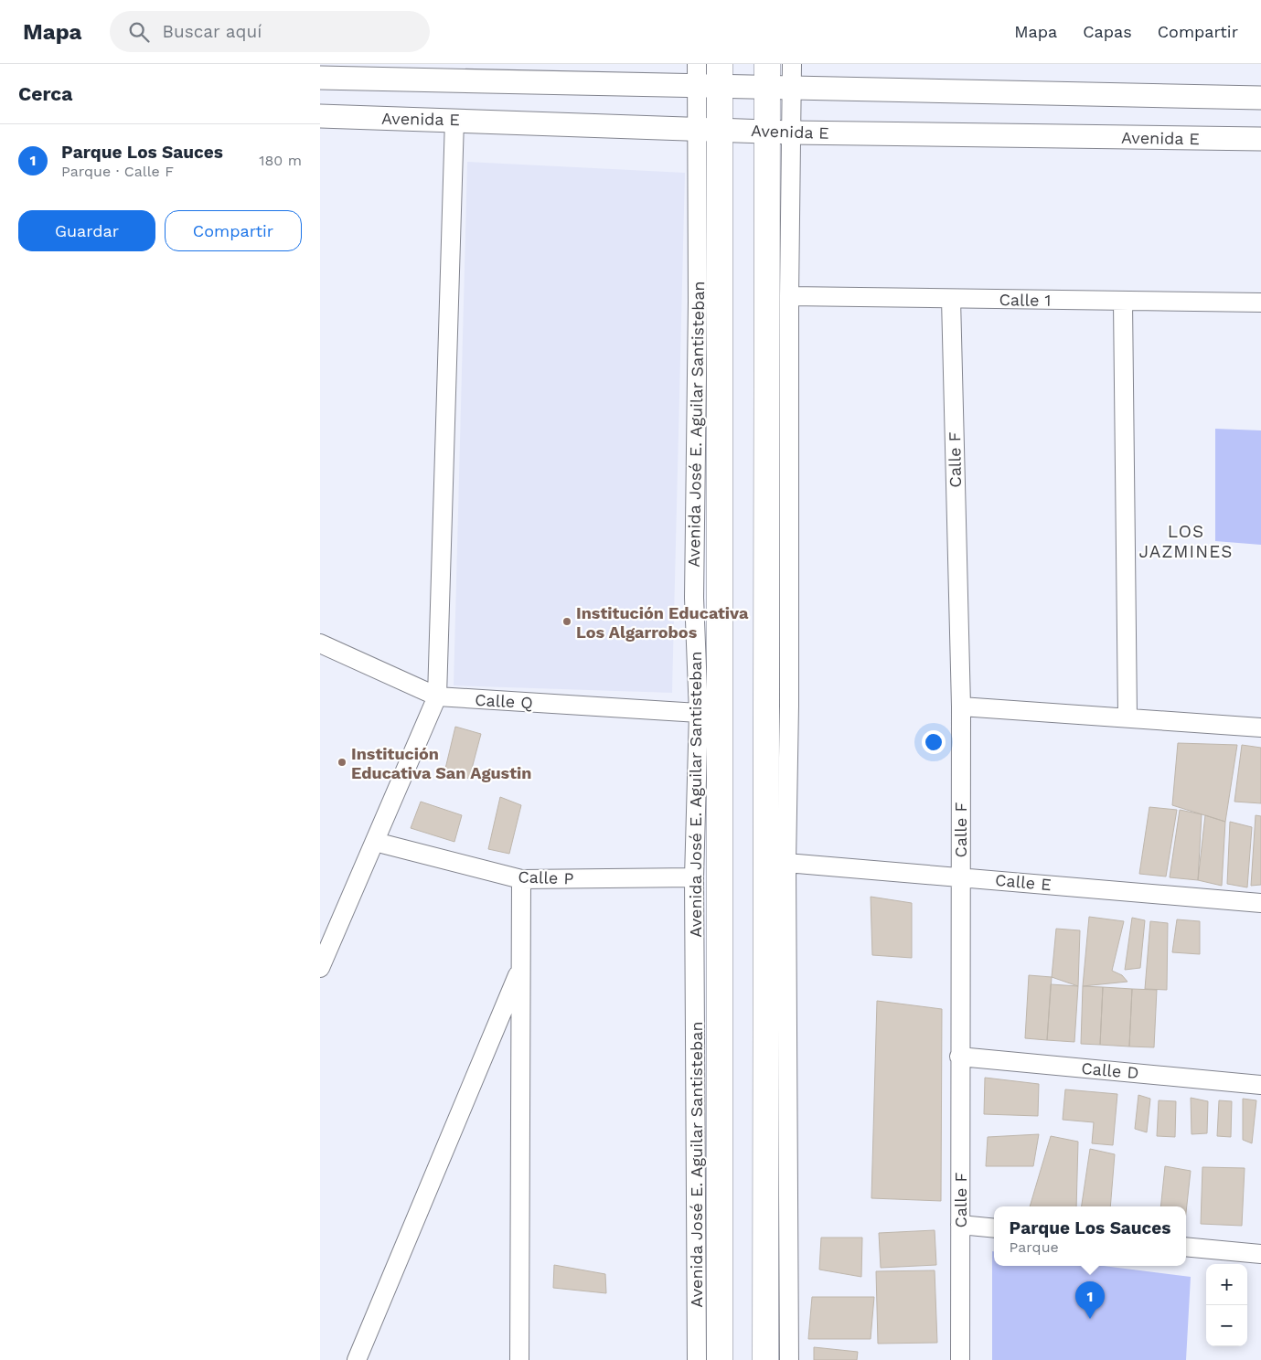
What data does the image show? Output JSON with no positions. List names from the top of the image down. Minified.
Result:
{"streets":{"main road":["Avenida José E. Aguilar Santisteban"],"street":["Avenida E","Calle 1","Calle F","Calle Q","Calle P","Calle E","Calle D"]},"crossings":[["Avenida E","Avenida José E. Aguilar Santisteban"],["Calle 1","Calle F"],["Avenida José E. Aguilar Santisteban","Calle Q"],["Avenida José E. Aguilar Santisteban","Calle P"],["Calle F","Calle E"],["Calle F","Calle D"]],"districts":["LOS JAZMINES"],"places":["Institución Educativa Los Algarrobos","Institución Educativa San Agustin"],"page":{"header":"Mapa","search":"Buscar aquí","nav":["Mapa","Capas","Compartir"],"heading":"Cerca","list":[{"mark":"1","name":"Parque Los Sauces","note":"Parque · Calle F","value":"180 m"}],"buttons":["Guardar","Compartir"],"popup":["Parque Los Sauces","Parque"],"map_buttons":["+","−"],"pins":"1"}}
